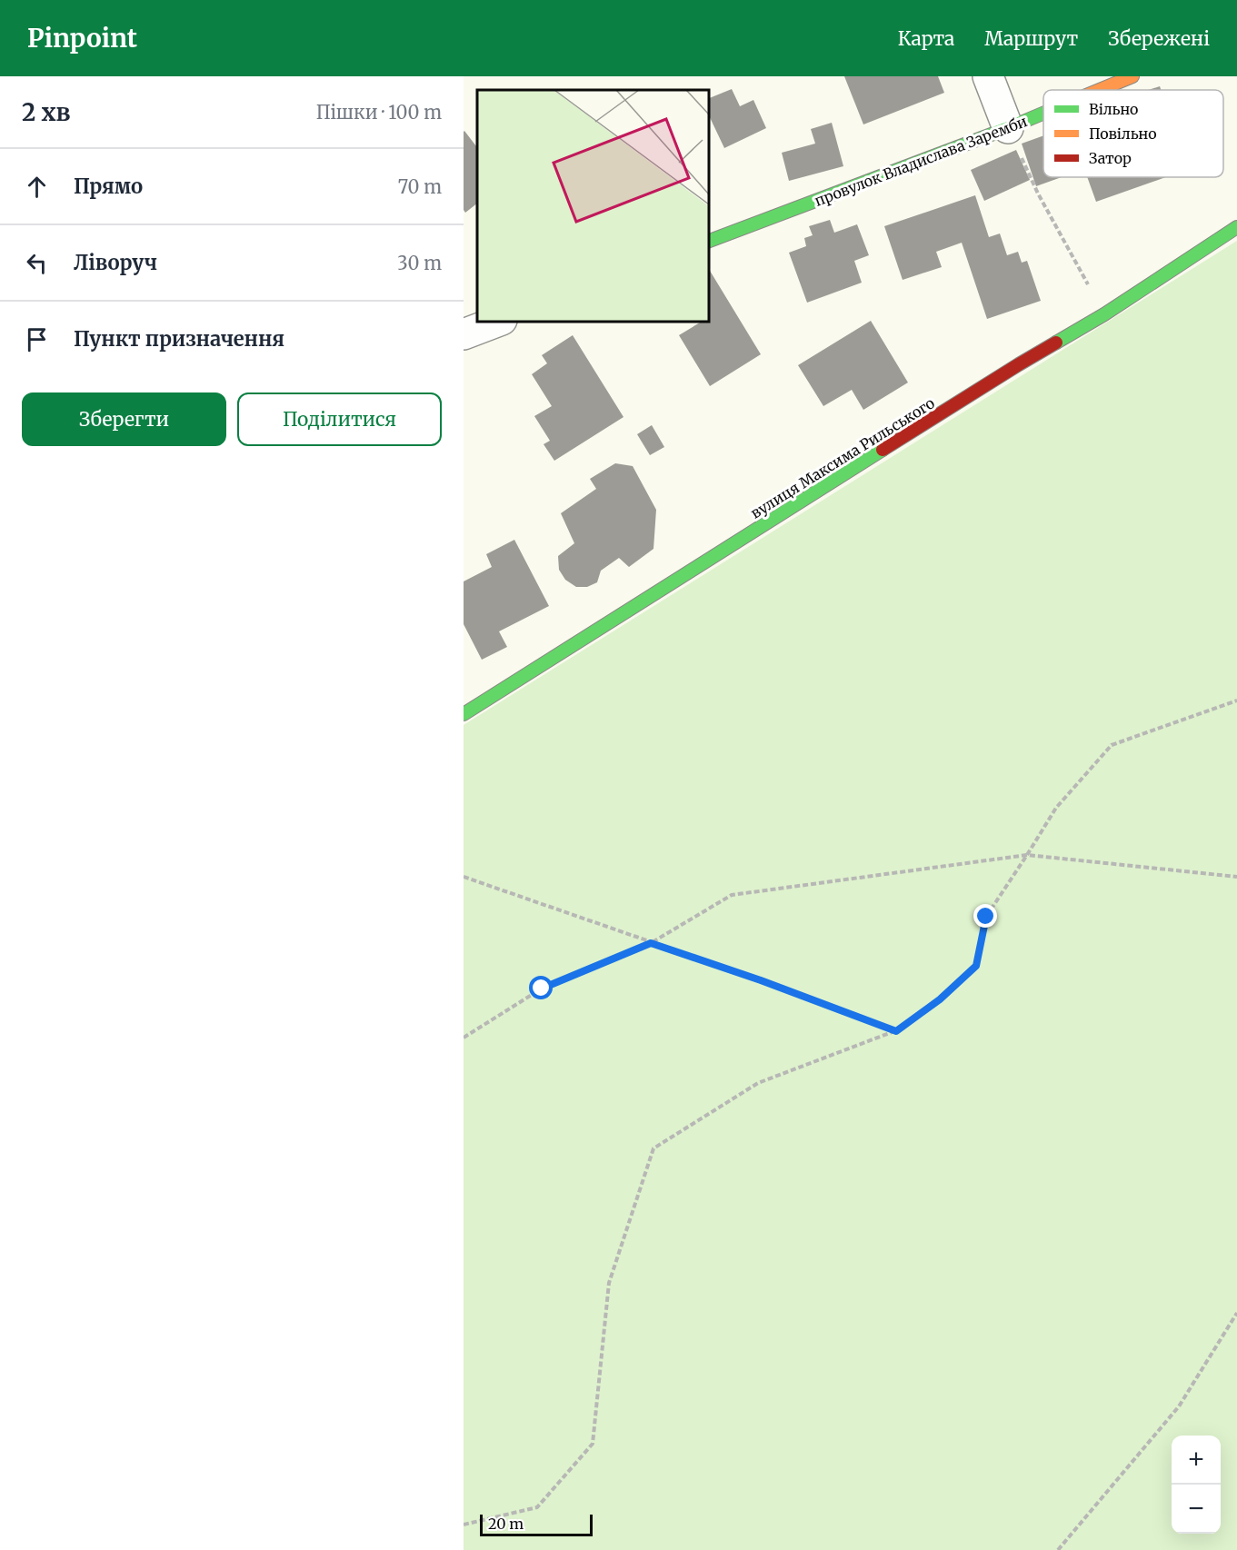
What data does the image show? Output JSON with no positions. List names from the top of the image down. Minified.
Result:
{"streets":{"street":["провулок Владислава Заремби","вулиця Максима Рильського"]},"legend":["Вільно","Повільно","Затор"],"scale_bar":"20 m","page":{"header":"Pinpoint","nav":["Карта","Маршрут","Збережені"],"heading":["2 хв","Пішки · 100 m"],"list":[["Прямо","70 m"],["Ліворуч","30 m"],"Пункт призначення"],"buttons":["Зберегти","Поділитися"],"map_buttons":["+","−"],"scale":"20 m"}}
